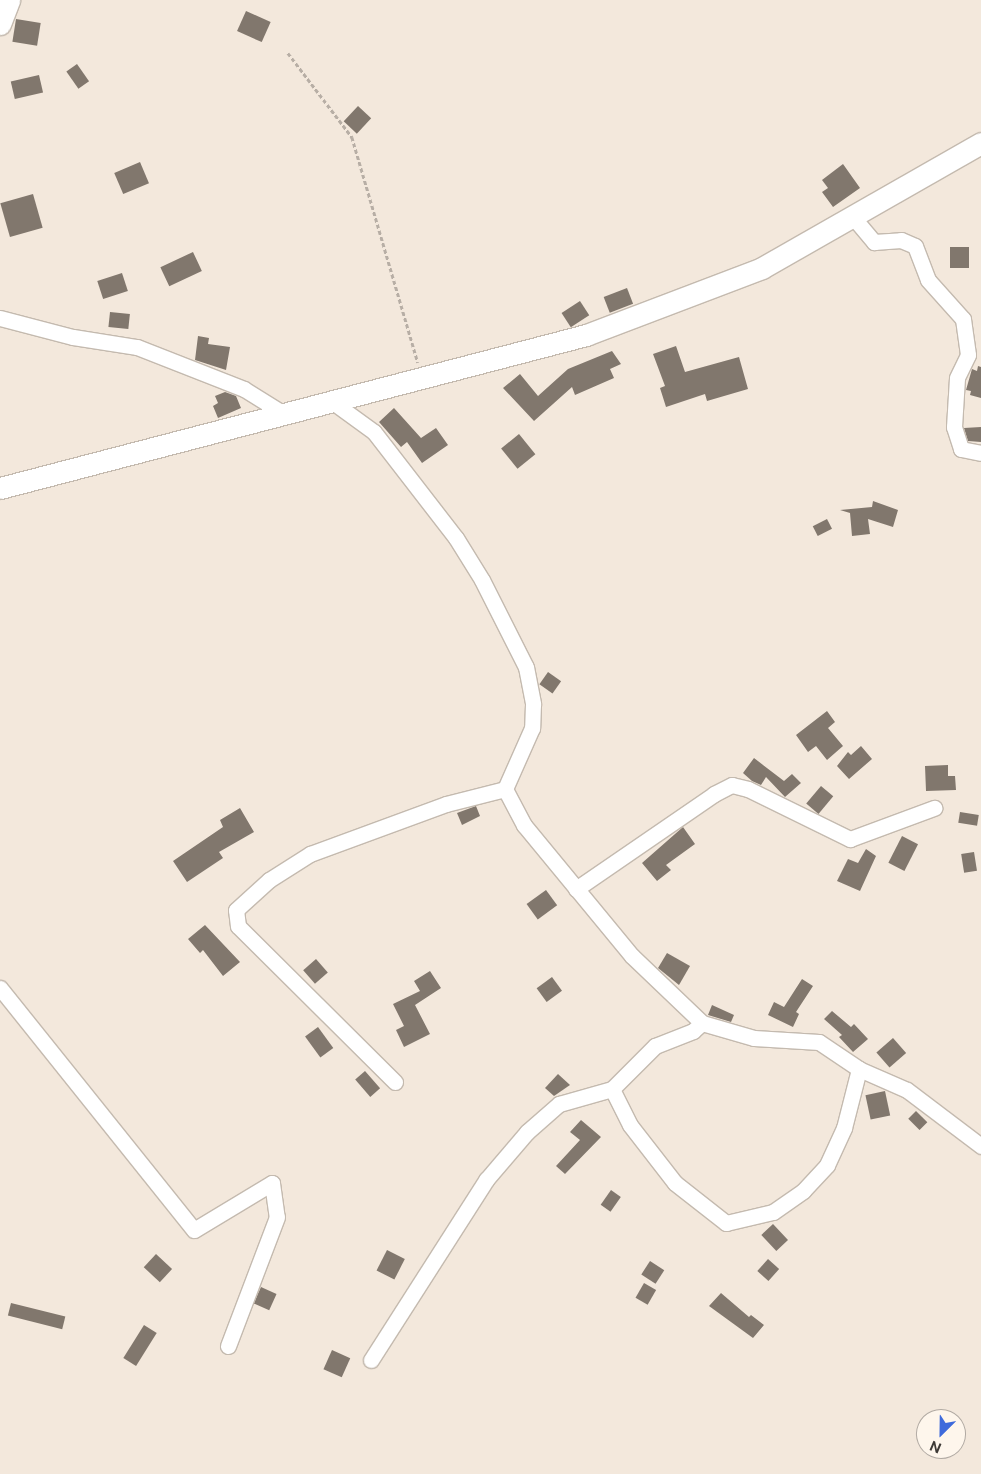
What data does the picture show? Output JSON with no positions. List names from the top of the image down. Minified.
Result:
{"north":"bottom left"}
